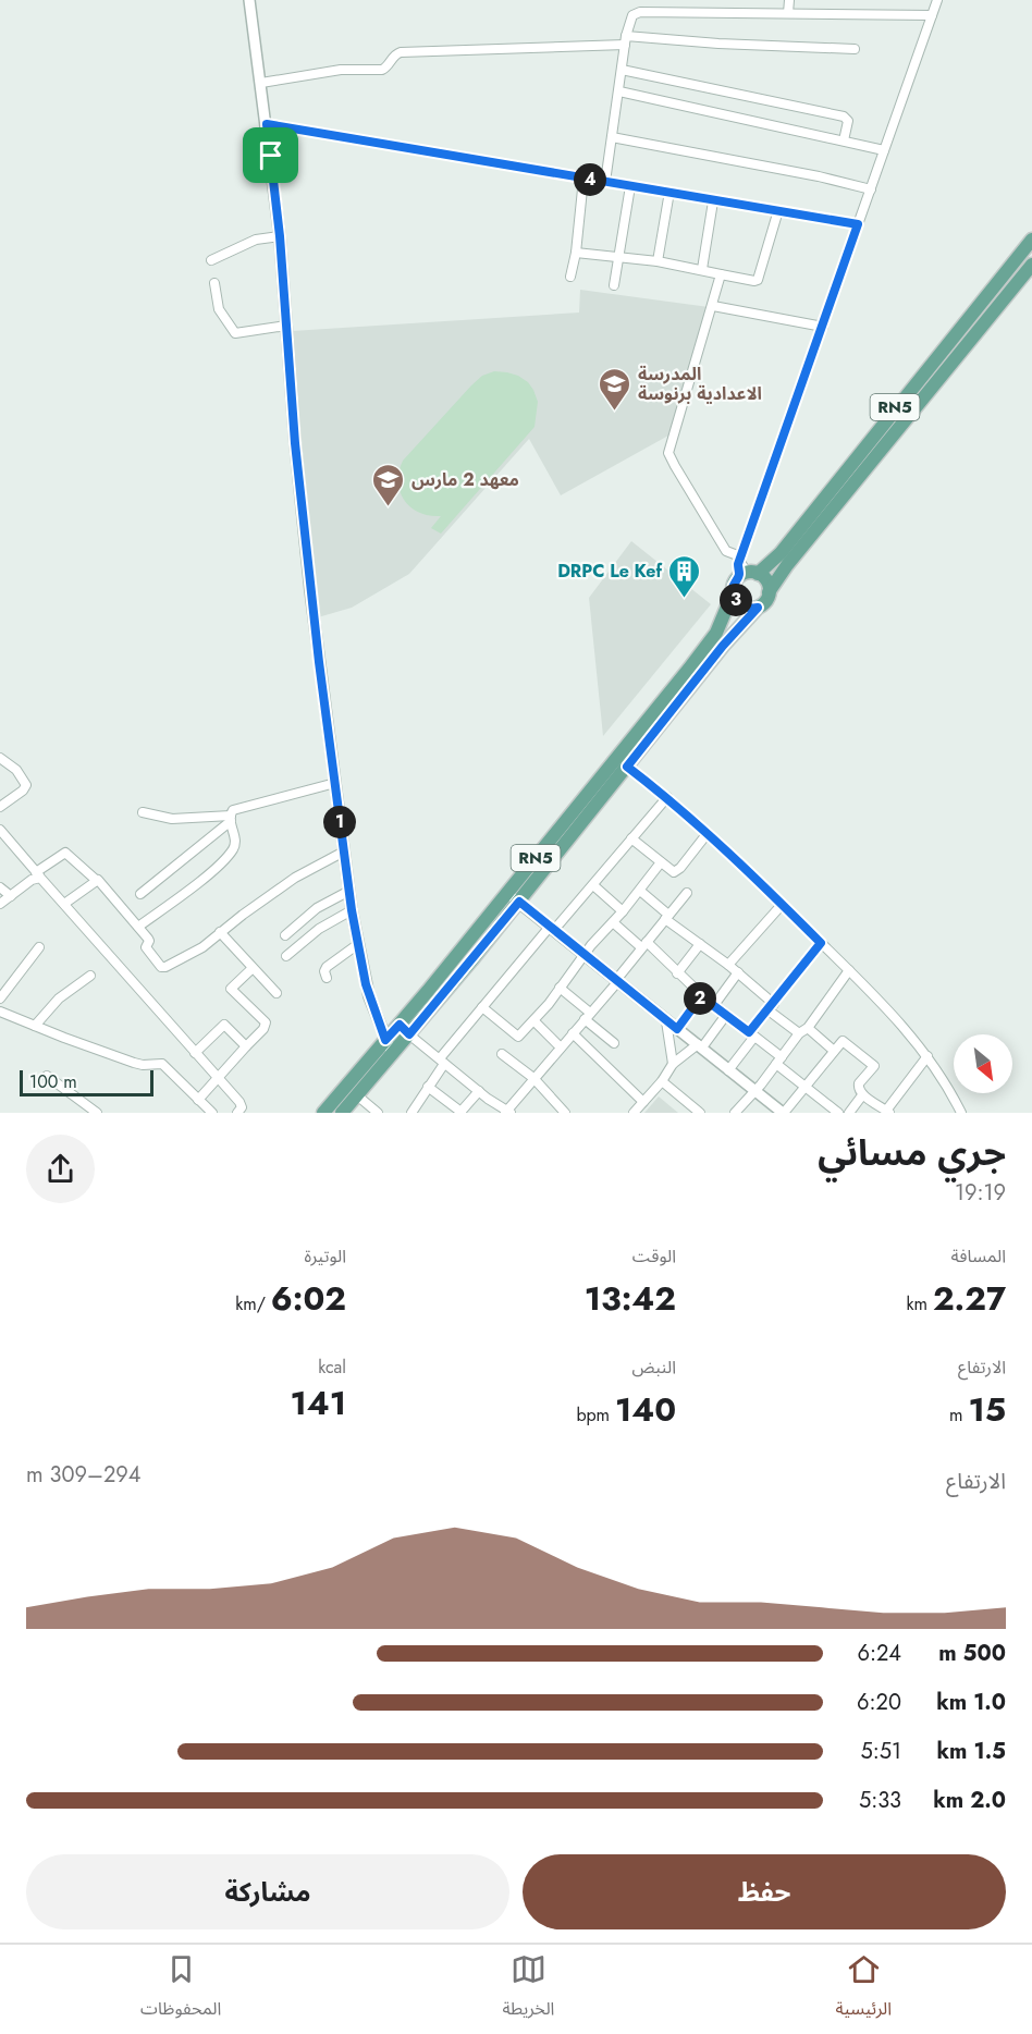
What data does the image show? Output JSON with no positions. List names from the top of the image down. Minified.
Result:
{"streets":{"main road":["RN5"]},"places":{"school or university":["المدرسة الاعدادية برنوسة","معهد 2 مارس"],"building":["DRPC Le Kef"]},"scale_bar":"100 m","north":"bottom right","page":{"pins":["4","3","1","2"],"scale":"100 m","heading":["جري مسائي","19:19"],"stats":[["المسافة","2.27 km"],["الوقت","13:42"],["الوتيرة","6:02 /km"],["الارتفاع","15 m"],["النبض","140 bpm"],["kcal","141"]],"chart":["الارتفاع","294–309 m"],"list":[{"name":"500 m","note":"6:24"},{"name":"1.0 km","note":"6:20"},{"name":"1.5 km","note":"5:51"},{"name":"2.0 km","note":"5:33"}],"buttons":["حفظ","مشاركة"],"tabs":["الرئيسية","الخريطة","المحفوظات"]}}
